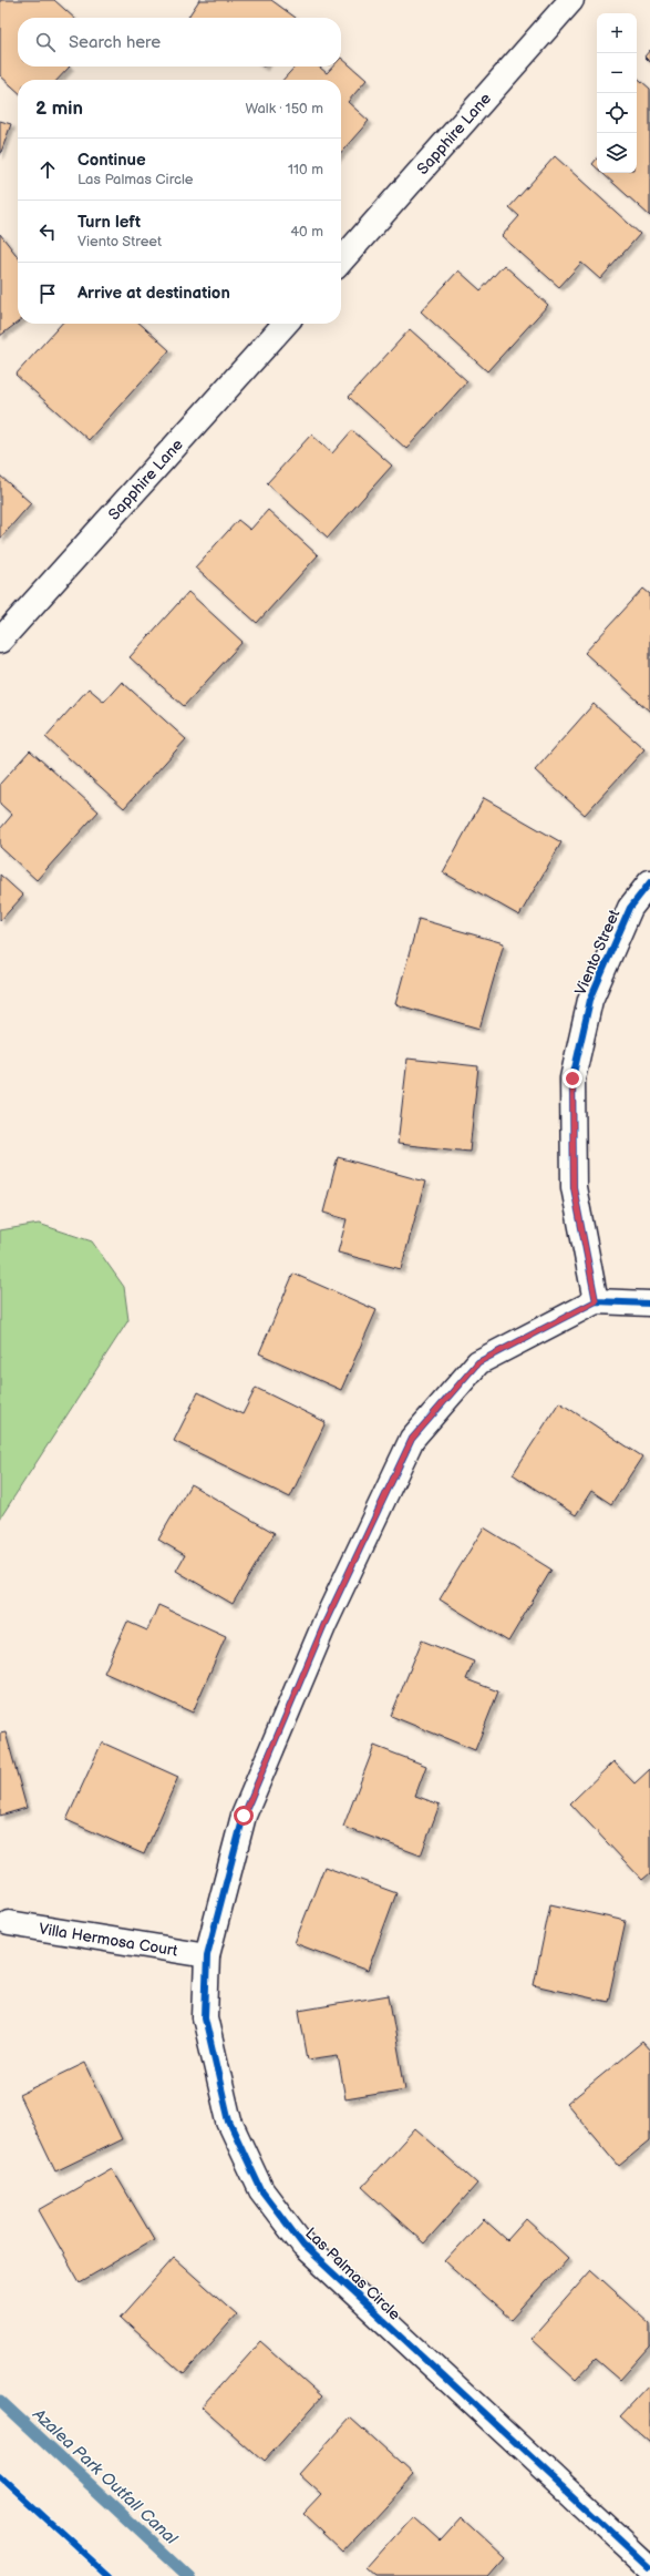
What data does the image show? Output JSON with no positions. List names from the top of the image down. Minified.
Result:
{"streets":{"street":["Sapphire Lane","Viento Street","Villa Hermosa Court","Las Palmas Circle"]},"crossings":[["Viento Street","Las Palmas Circle"],["Villa Hermosa Court","Las Palmas Circle"]],"water":["Azalea Park Outfall Canal"],"page":{"map_buttons":["+","−"],"search":"Search here","heading":["2 min","Walk · 150 m"],"list":[["Continue","Las Palmas Circle","110 m"],["Turn left","Viento Street","40 m"],"Arrive at destination"]}}
